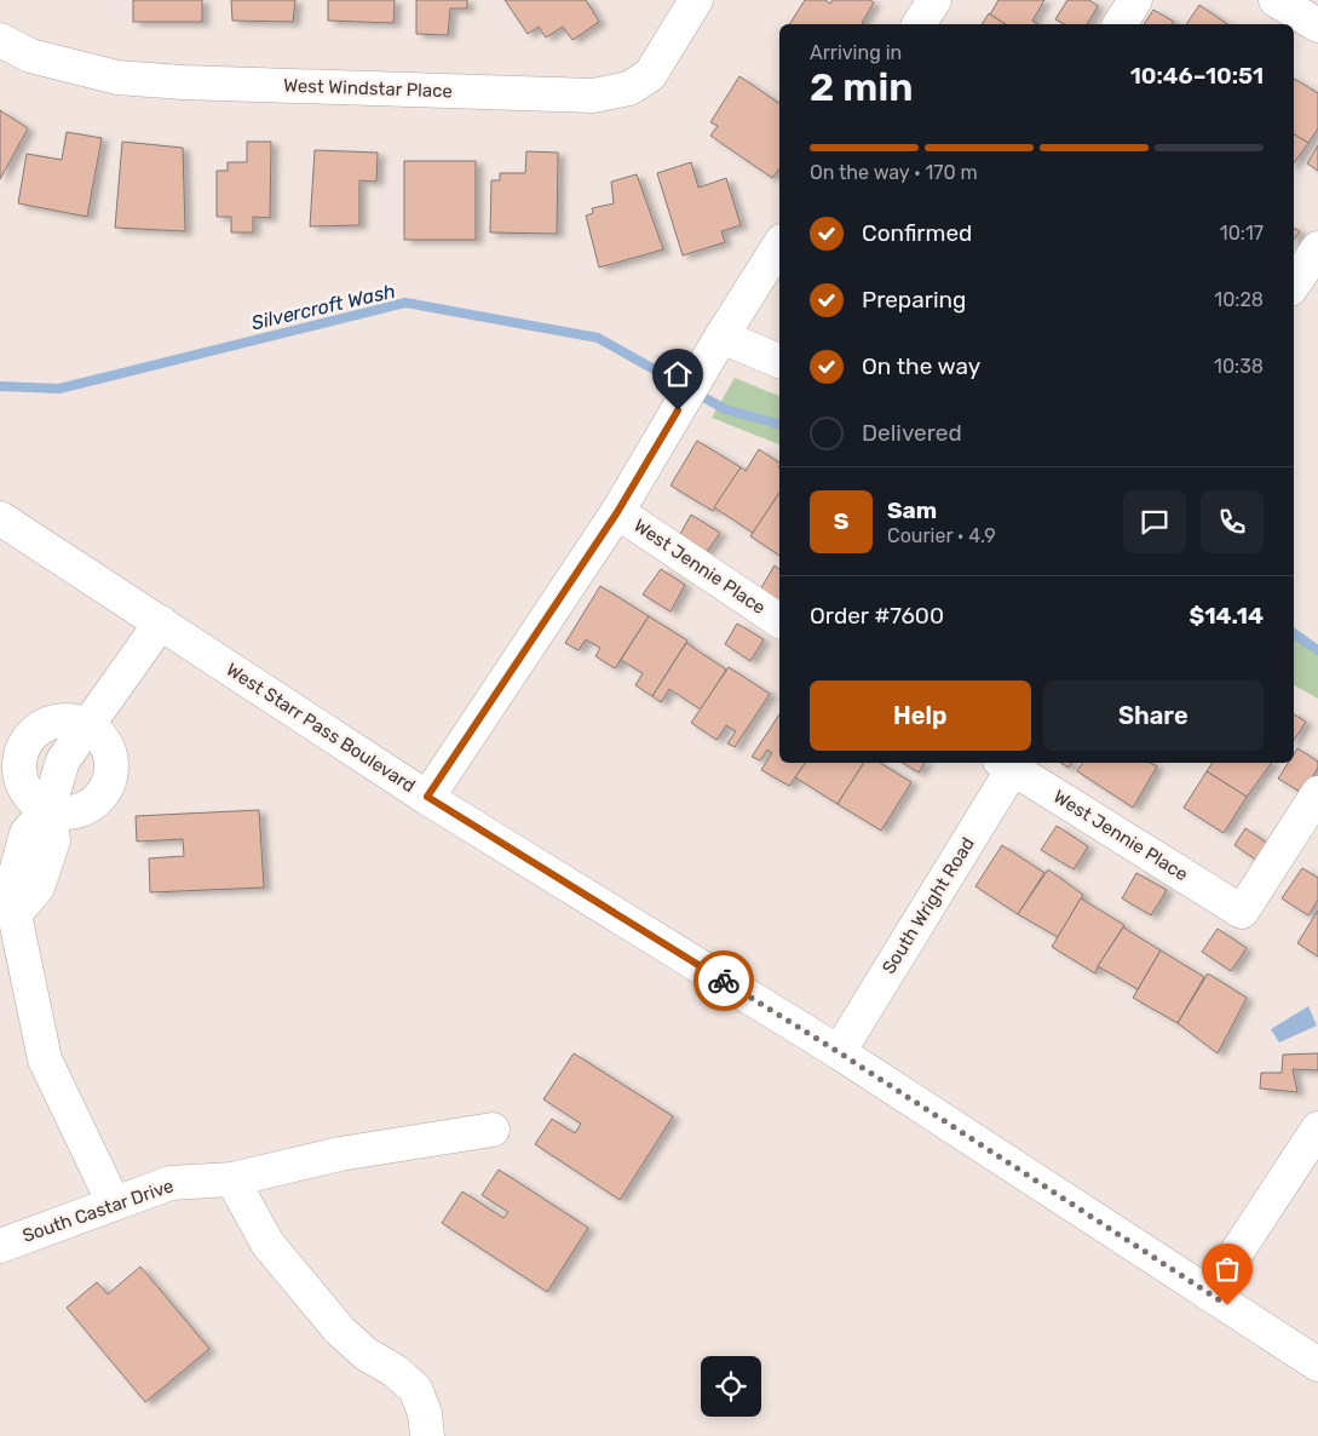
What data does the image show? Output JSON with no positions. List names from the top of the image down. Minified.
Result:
{"streets":{"street":["West Windstar Place","West Jennie Place","West Starr Pass Boulevard","South Wright Road","South Castar Drive"]},"crossings":[["West Jennie Place","South Wright Road"],["West Starr Pass Boulevard","South Wright Road"]],"water":["Silvercroft Wash"],"page":{"heading":["2 min","Arriving in","10:46–10:51"],"panel":["Sam","Courier · 4.9","Order #7600","$14.14"],"bar":"On the way · 170 m","list":[["Confirmed","10:17"],["Preparing","10:28"],["On the way","10:38"],"Delivered"],"round":"S","buttons":["Help","Share"]}}
